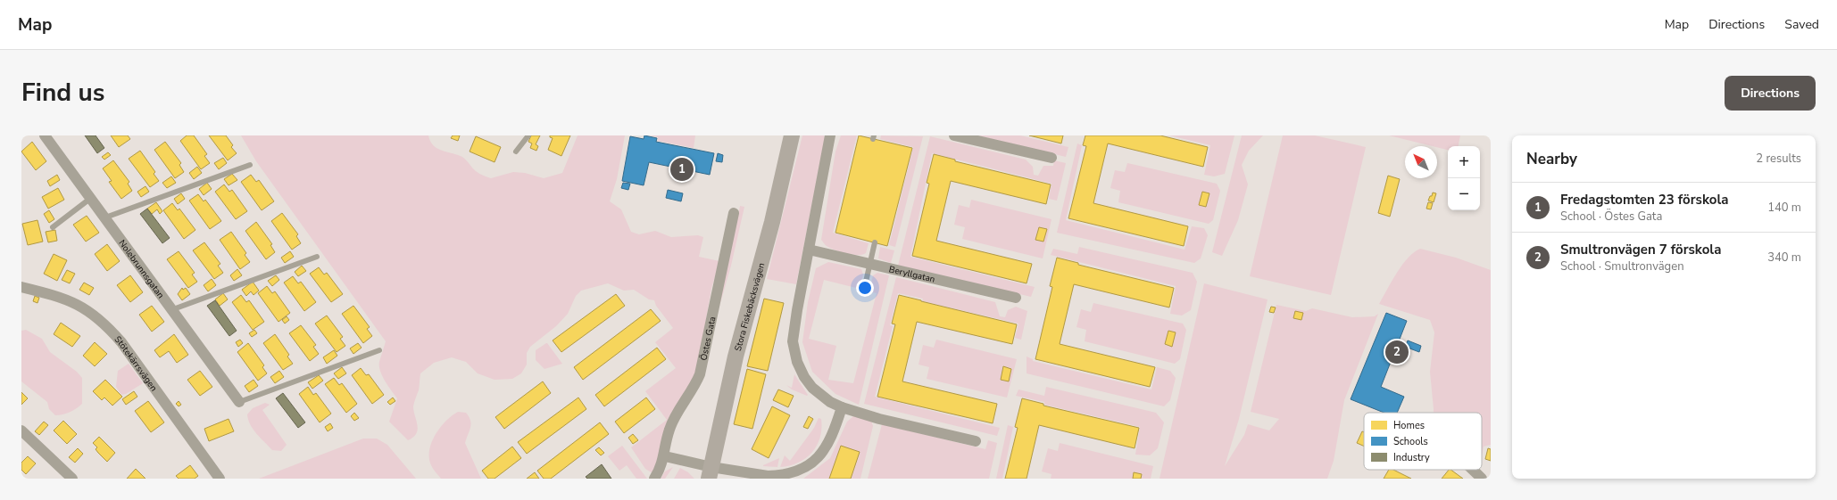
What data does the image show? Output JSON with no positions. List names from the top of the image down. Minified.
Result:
{"streets":{"street":["Nolebrunnsgatan","Beryllgatan","Stora Fiskebäcksvägen","Östes Gata","Stötekärrsvägen"]},"legend":["Homes","Schools","Industry"],"north":"top left","page":{"header":"Map","nav":["Map","Directions","Saved"],"title":"Find us","buttons":"Directions","heading":["Nearby","2 results"],"map_buttons":["+","−"],"pins":["1","2"],"list":[{"mark":"1","name":"Fredagstomten 23 förskola","note":"School · Östes Gata","value":"140 m"},{"mark":"2","name":"Smultronvägen 7 förskola","note":"School · Smultronvägen","value":"340 m"}]}}
